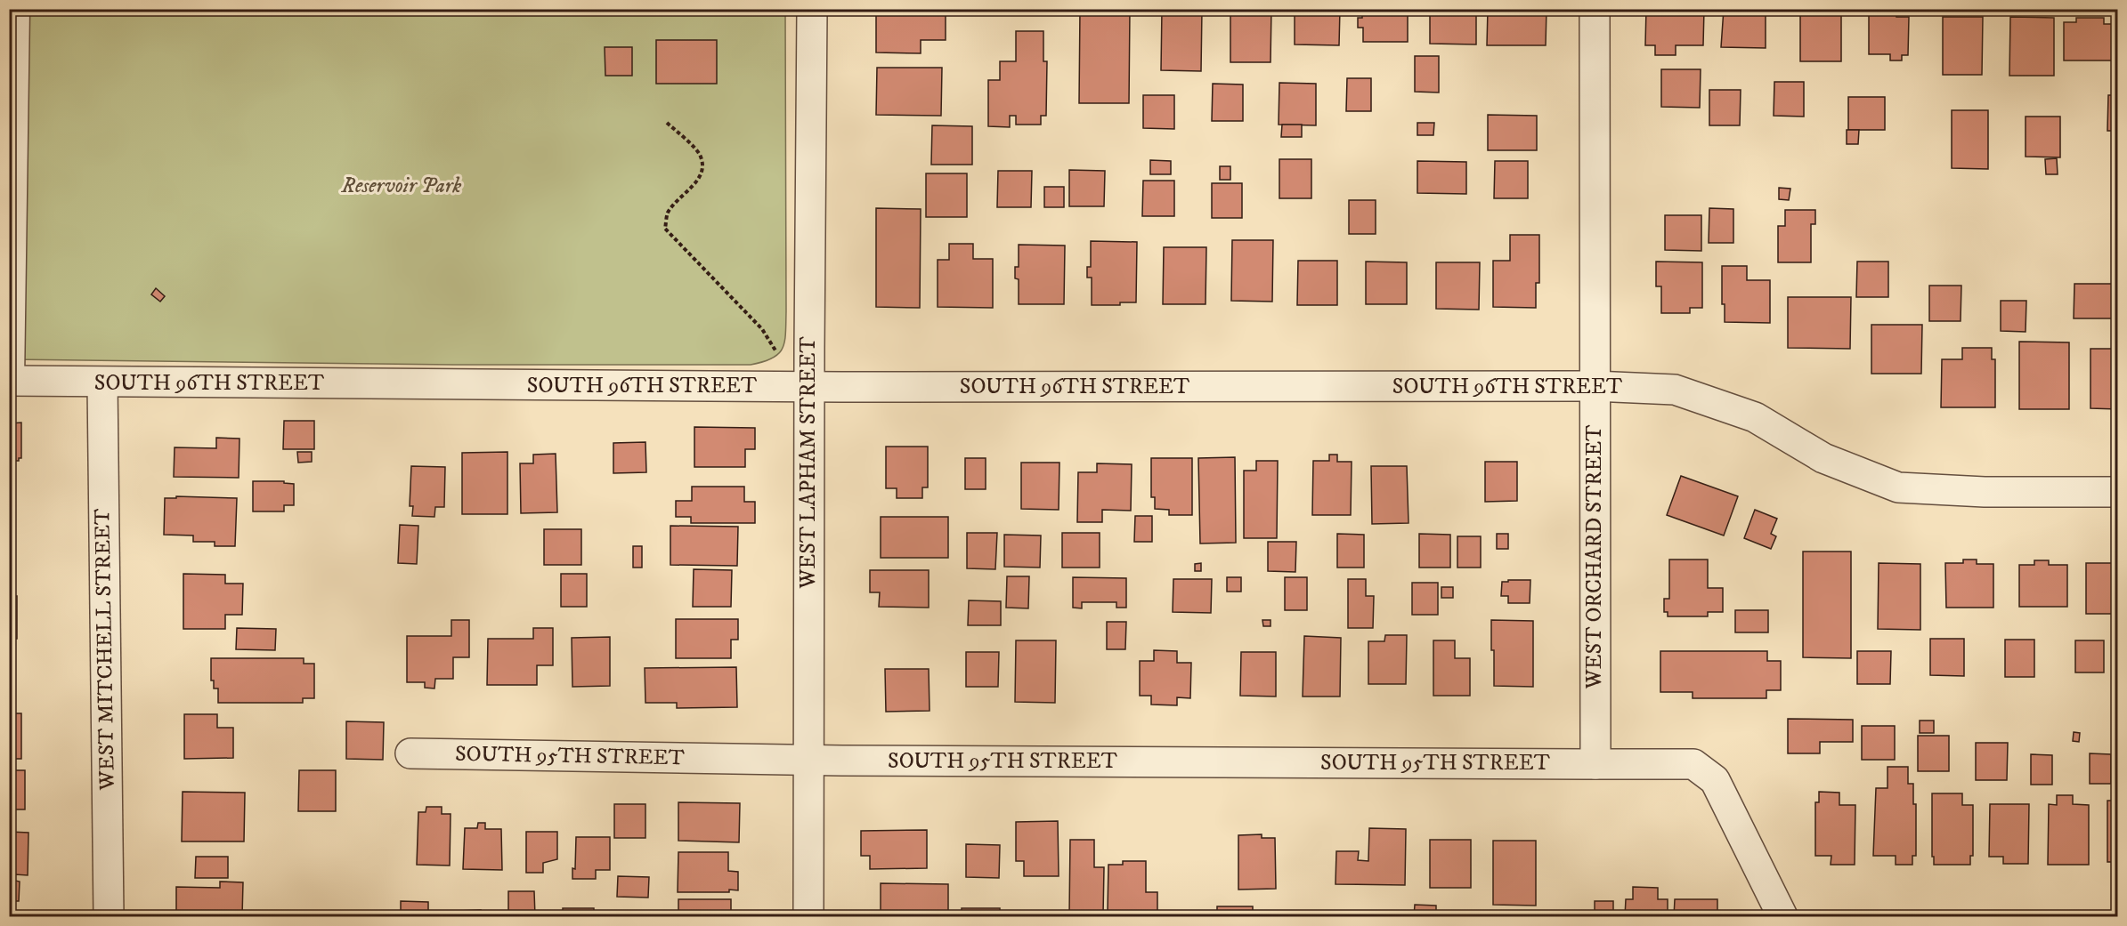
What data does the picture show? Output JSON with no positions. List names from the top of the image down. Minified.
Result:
{"streets":{"street":["SOUTH 96TH STREET","WEST LAPHAM STREET","WEST ORCHARD STREET","WEST MITCHELL STREET","SOUTH 95TH STREET"]},"crossings":[["SOUTH 96TH STREET","WEST LAPHAM STREET"],["SOUTH 96TH STREET","WEST ORCHARD STREET"],["SOUTH 96TH STREET","WEST MITCHELL STREET"],["WEST LAPHAM STREET","SOUTH 95TH STREET"],["WEST ORCHARD STREET","SOUTH 95TH STREET"]],"parks":["Reservoir Park"]}
